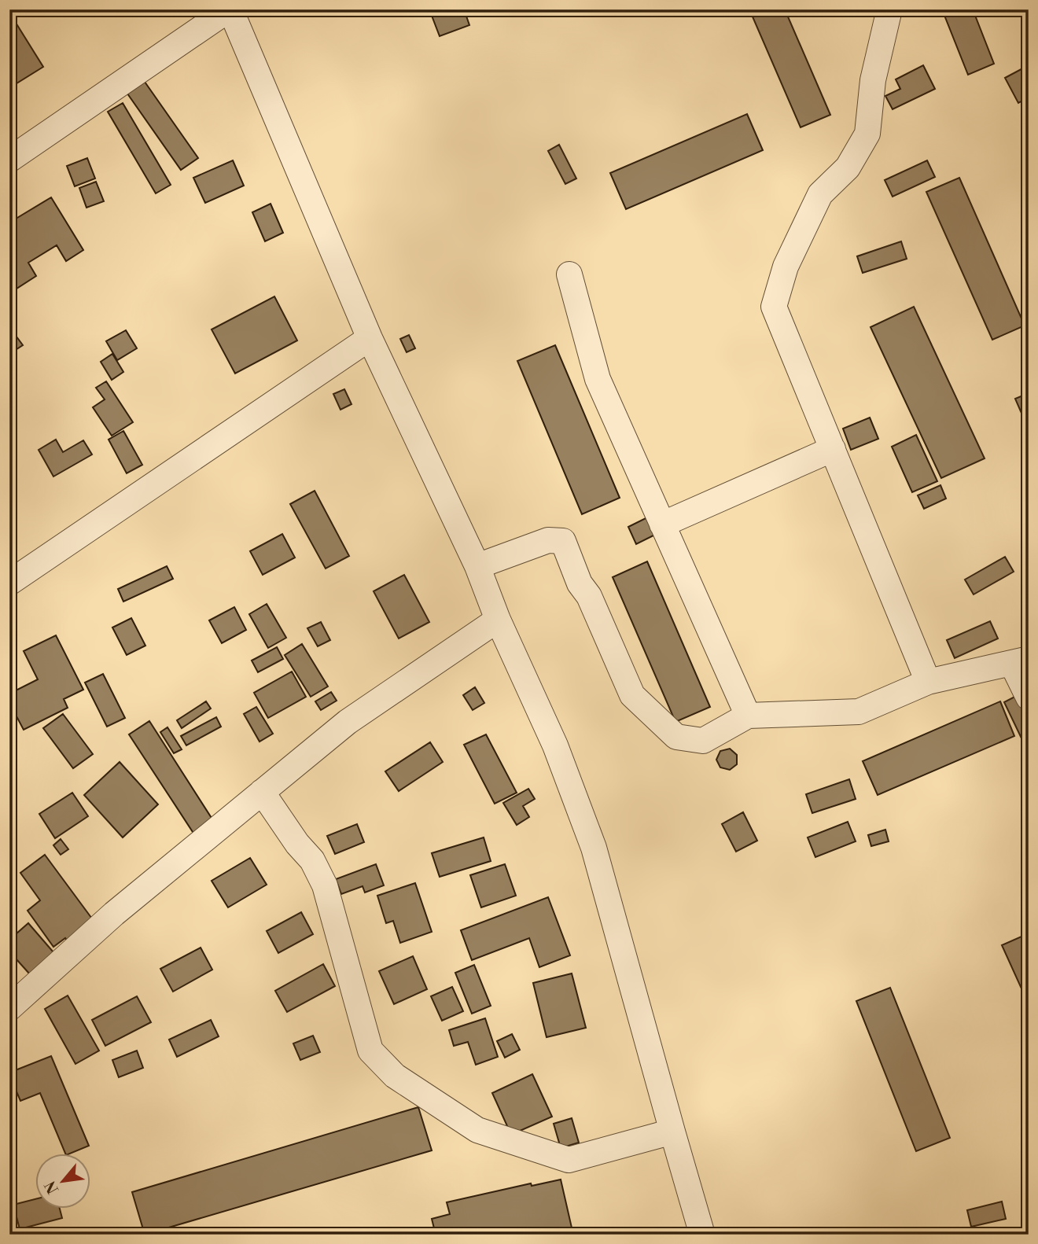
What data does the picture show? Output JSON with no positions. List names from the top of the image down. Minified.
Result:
{"north":"bottom left"}
